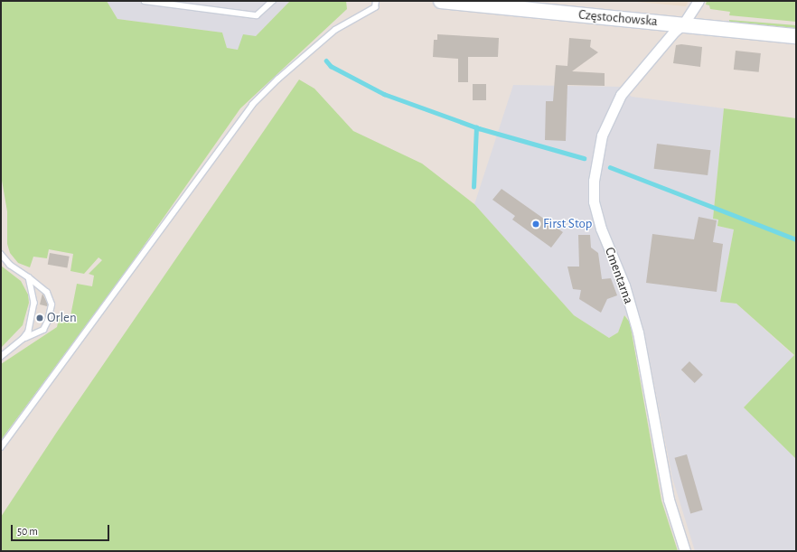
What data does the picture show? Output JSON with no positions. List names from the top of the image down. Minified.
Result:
{"streets":{"street":["Częstochowska","Cmentarna"]},"crossings":[["Częstochowska","Cmentarna"]],"places":["First Stop","Orlen"],"scale_bar":"50 m"}
